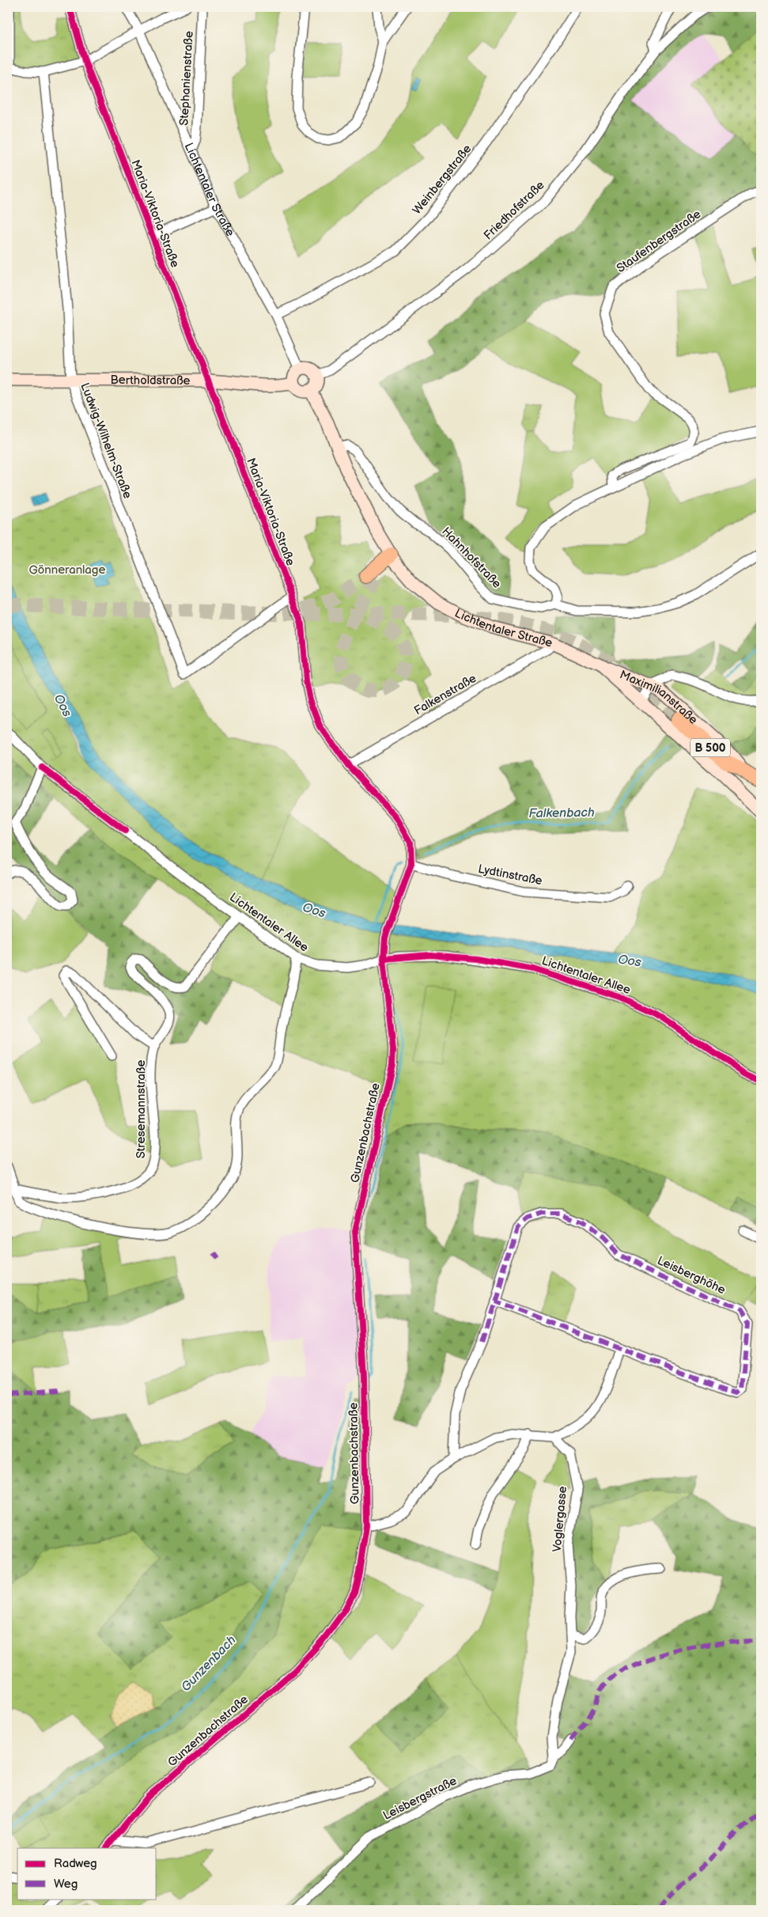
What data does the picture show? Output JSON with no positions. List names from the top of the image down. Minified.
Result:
{"streets":{"main road":["Lichtentaler Straße","Bertholdstraße","Maximilianstraße","B 500"],"street":["Stephanienstraße","Weinbergstraße","Friedhofstraße","Maria-Viktoria-Straße","Staufenbergstraße","Ludwig-Wilhelm-Straße","Hahnhofstraße","Falkenstraße","Lydtinstraße","Lichtentaler Allee","Stresemannstraße","Gunzenbachstraße","Leisberghöhe","Voglergasse","Leisbergstraße"]},"crossings":[["Stephanienstraße","Lichtentaler Straße"],["Weinbergstraße","Lichtentaler Straße"],["Lichtentaler Straße","Friedhofstraße"],["Lichtentaler Straße","Bertholdstraße"],["Lichtentaler Straße","Hahnhofstraße"],["Lichtentaler Straße","Falkenstraße"],["Lichtentaler Straße","Maximilianstraße"],["Friedhofstraße","Bertholdstraße"],["Maria-Viktoria-Straße","Bertholdstraße"],["Maria-Viktoria-Straße","Ludwig-Wilhelm-Straße"],["Maria-Viktoria-Straße","Falkenstraße"],["Maria-Viktoria-Straße","Lydtinstraße"],["Maria-Viktoria-Straße","Lichtentaler Allee"],["Maria-Viktoria-Straße","Gunzenbachstraße"],["Bertholdstraße","Ludwig-Wilhelm-Straße"],["Lichtentaler Allee","Stresemannstraße"],["Lichtentaler Allee","Gunzenbachstraße"],["Voglergasse","Leisbergstraße"]],"water":["Oos","Falkenbach","Gunzenbach"],"parks":["Gönneranlage"],"legend":["Radweg","Weg"]}
